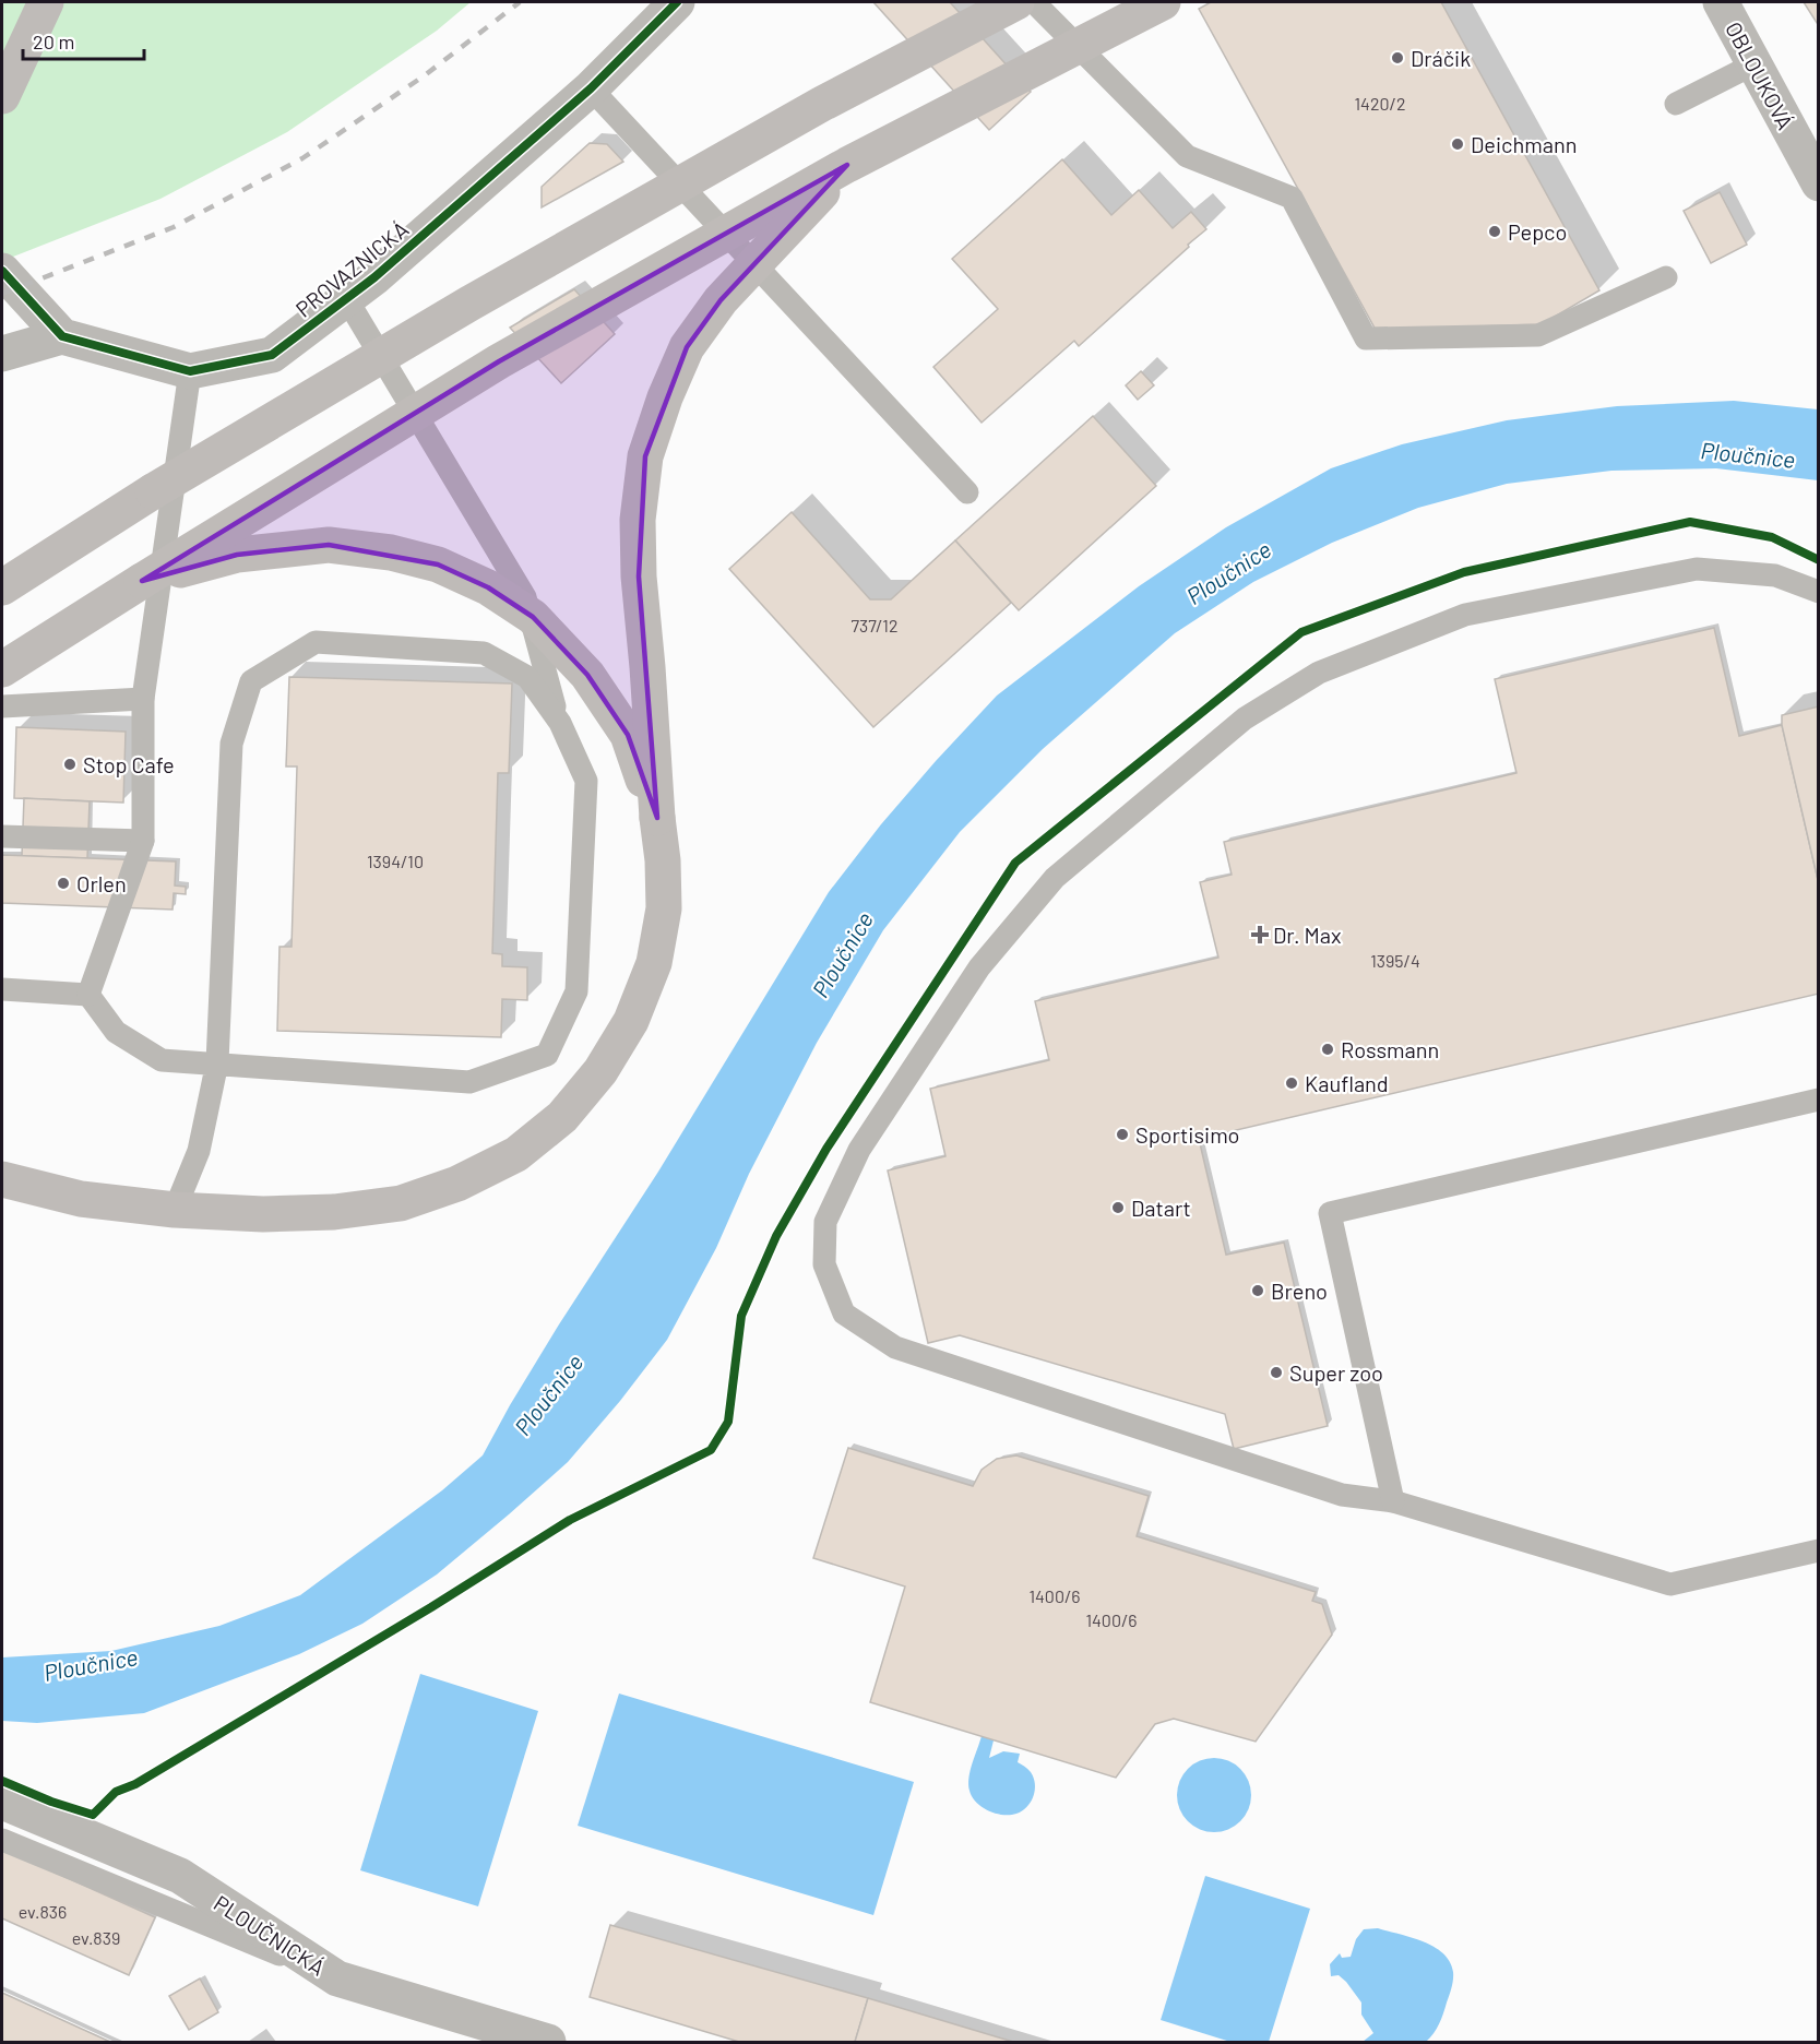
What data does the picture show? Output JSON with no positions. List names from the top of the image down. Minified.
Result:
{"streets":{"street":["OBLOUKOVÁ","PROVAZNICKÁ","PLOUČNICKÁ"]},"water":["Ploučnice"],"places":{"other":["Dráčik","Deichmann","Pepco","Stop Cafe","Orlen","Rossmann","Kaufland","Sportisimo","Datart","Breno","Super zoo"],"health":["Dr. Max"]},"house_numbers":["1420/2","737/12","1394/10","1395/4","1400/6","1400/6","ev.836","ev.839"],"scale_bar":"20 m"}
